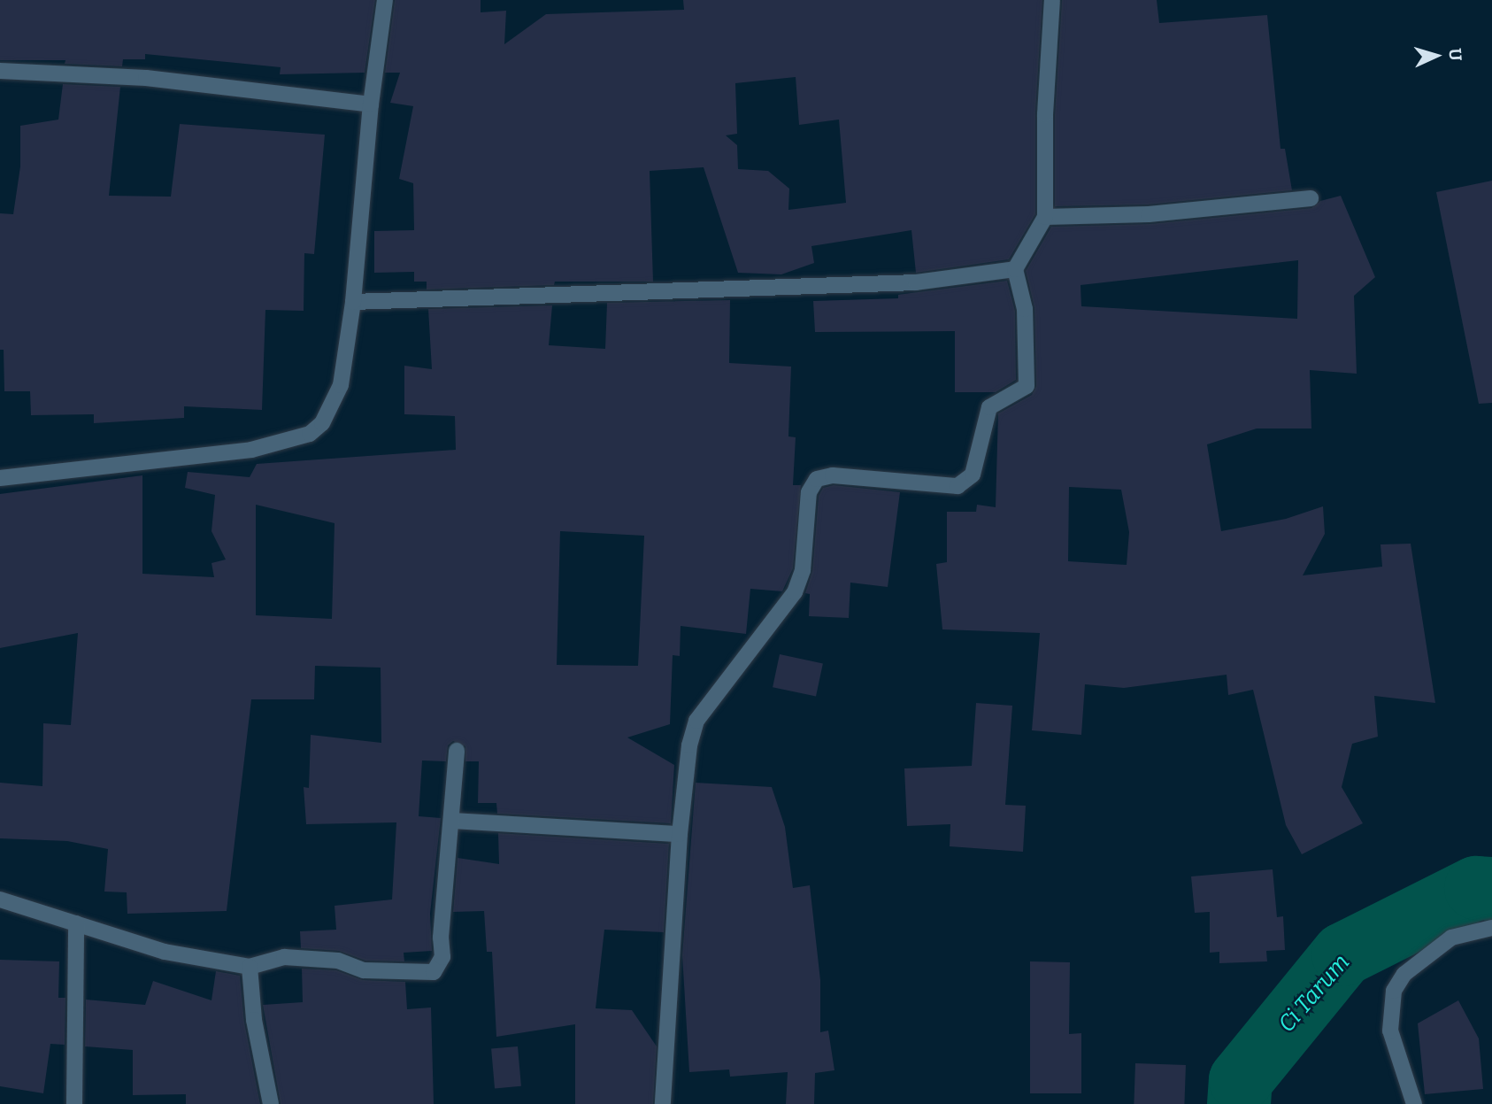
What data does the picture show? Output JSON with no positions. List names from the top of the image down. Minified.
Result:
{"water":["Ci Tarum"],"north":"right"}
